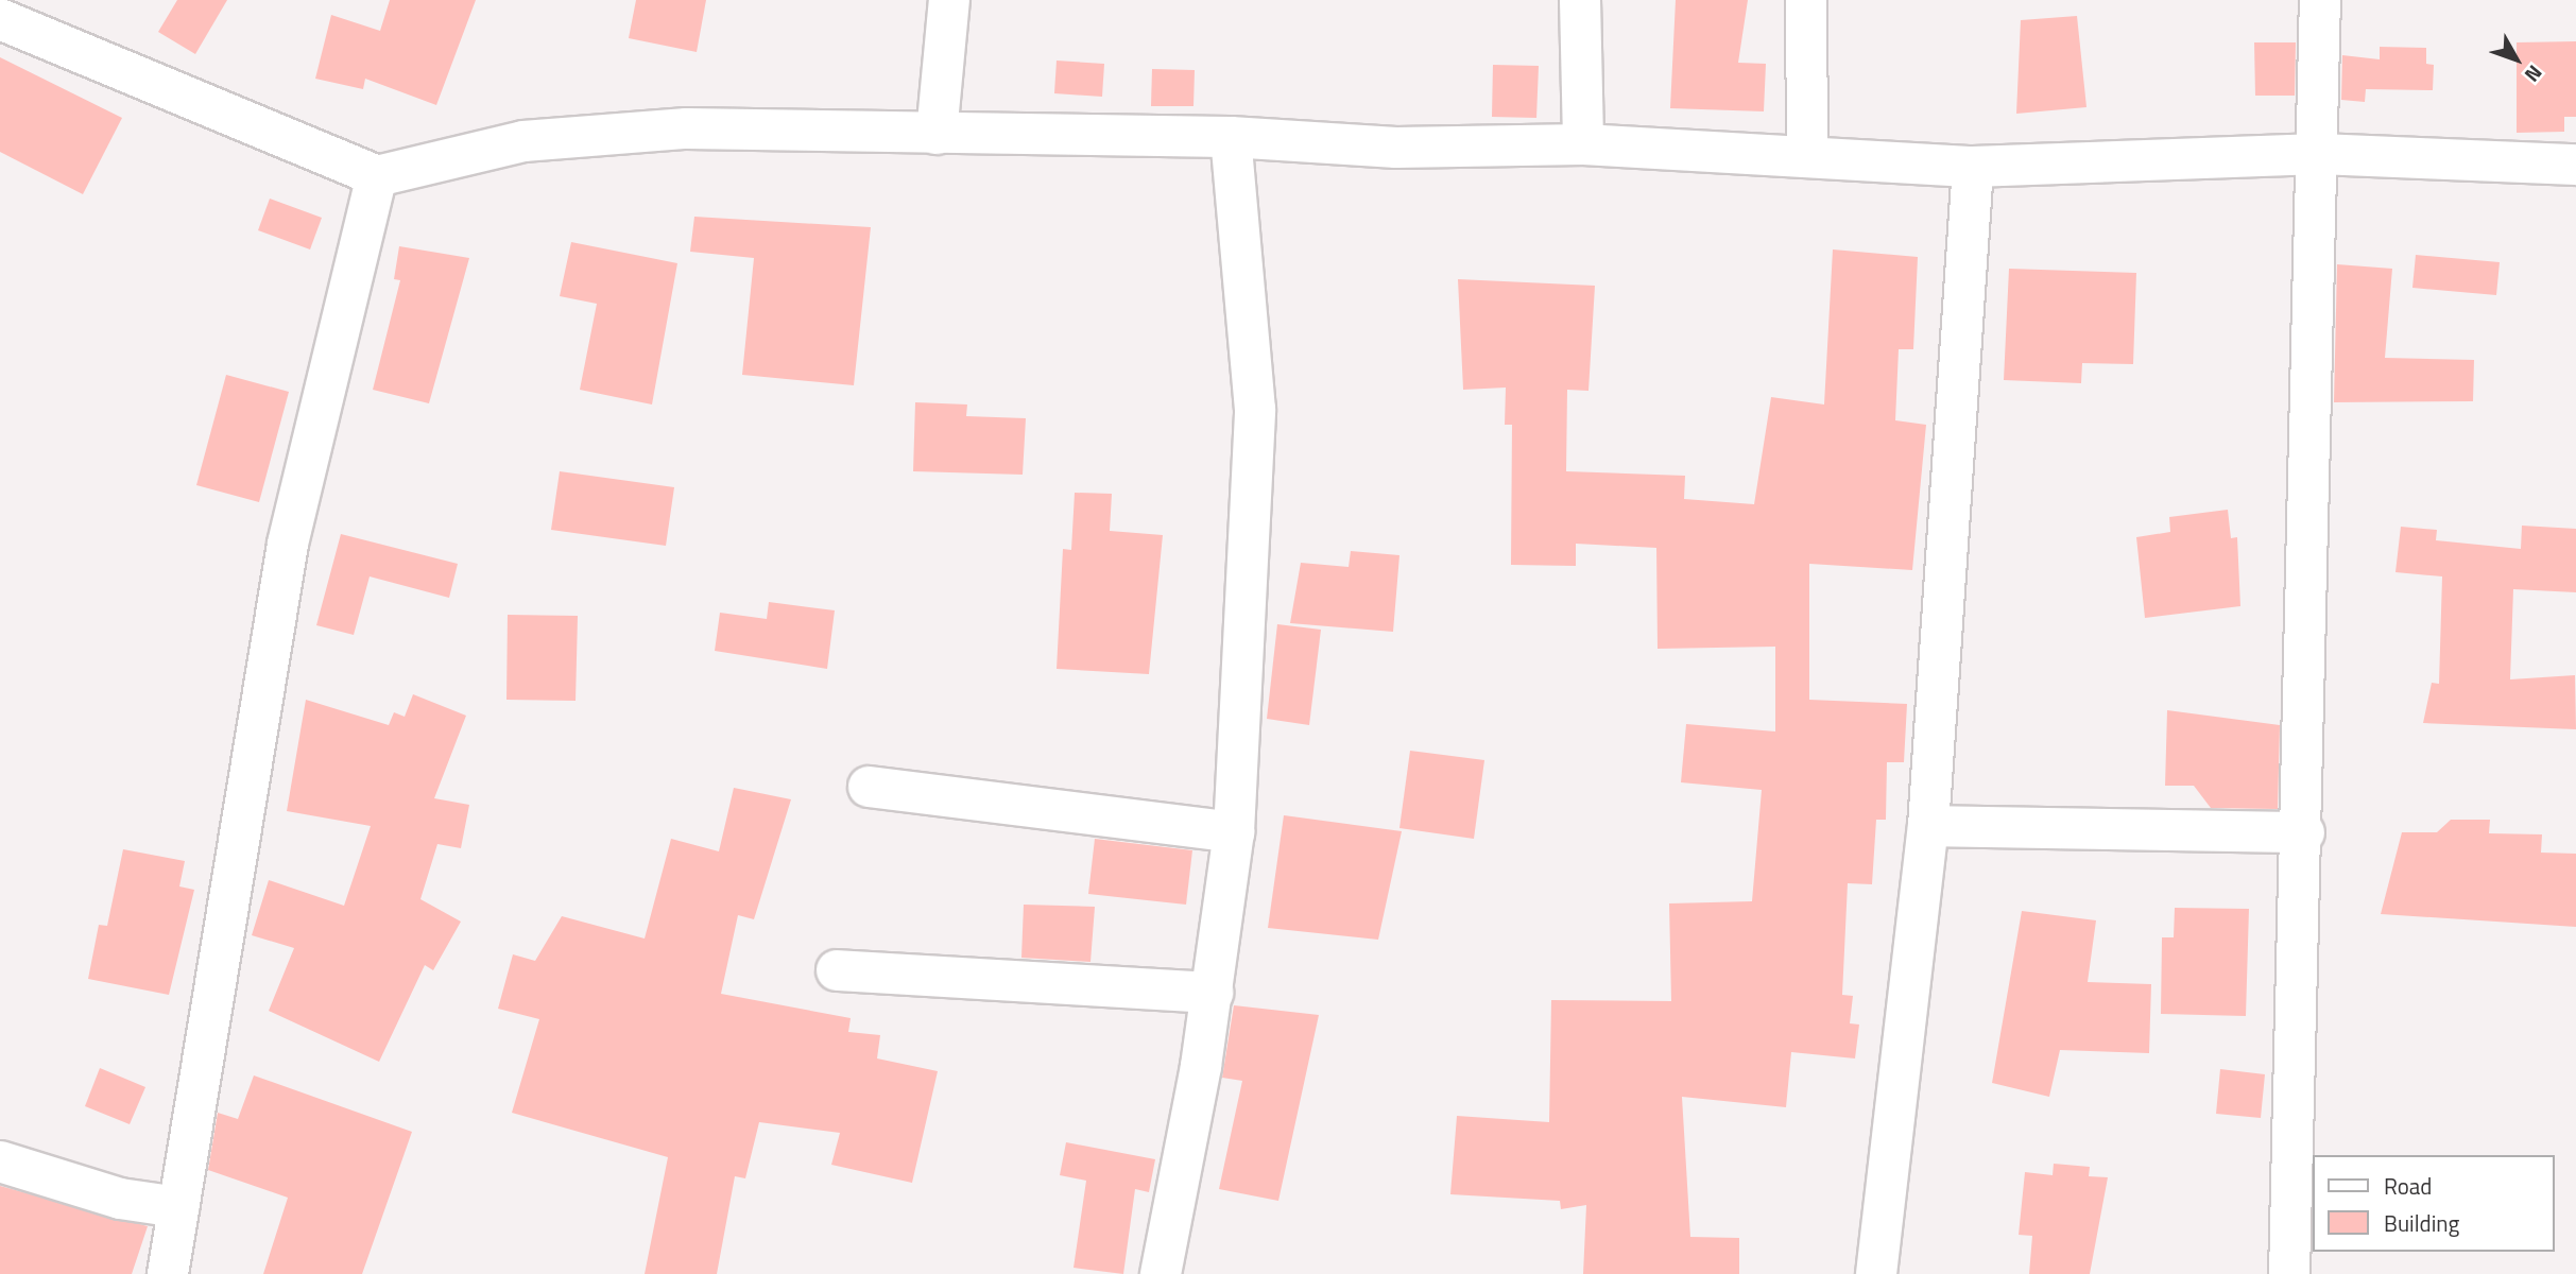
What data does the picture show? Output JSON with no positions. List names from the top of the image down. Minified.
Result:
{"legend":["Road","Building"],"north":"bottom right"}
